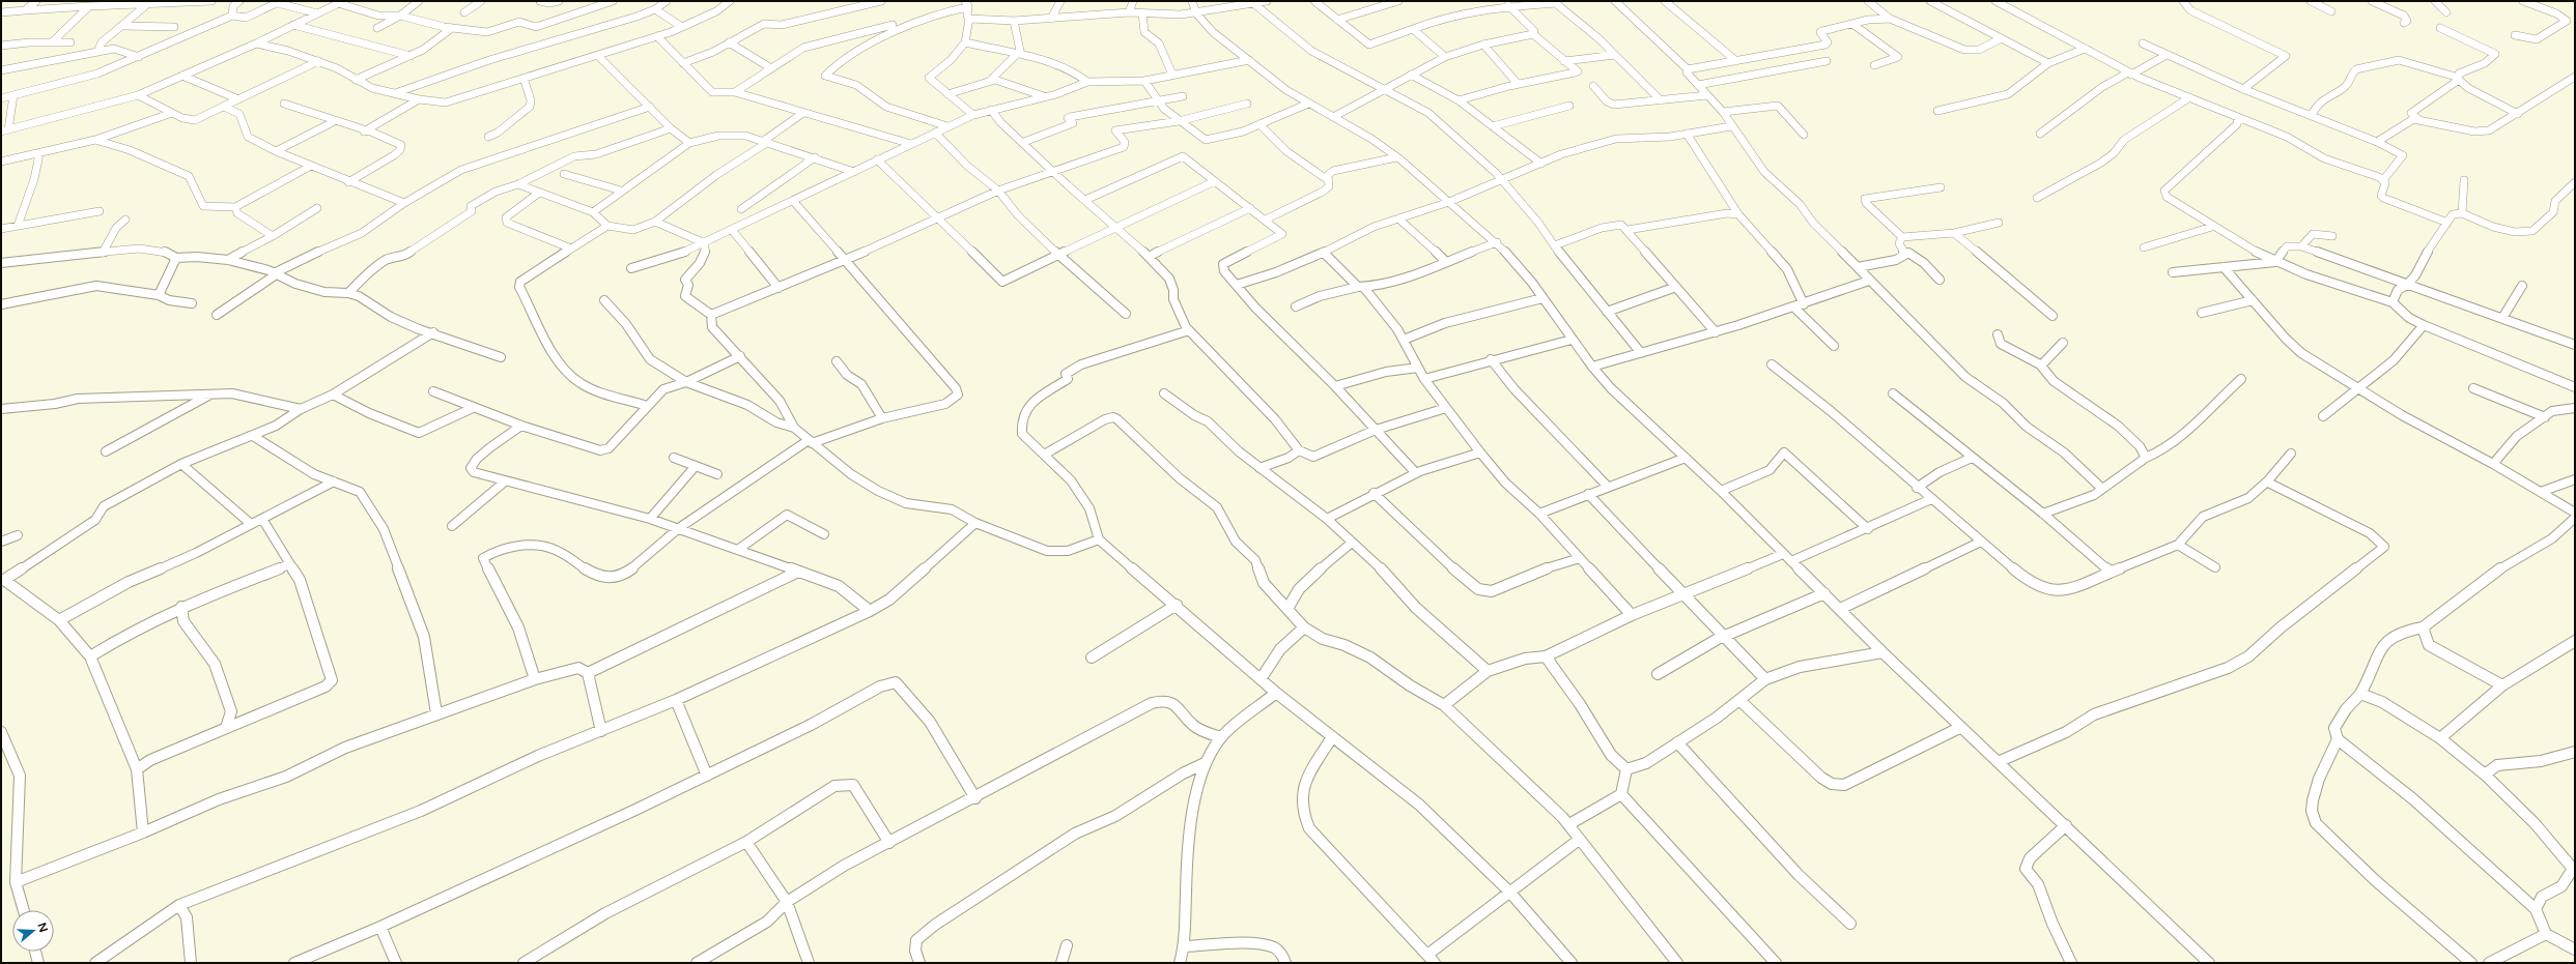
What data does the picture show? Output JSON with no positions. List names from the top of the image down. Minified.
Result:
{"north":"right"}
